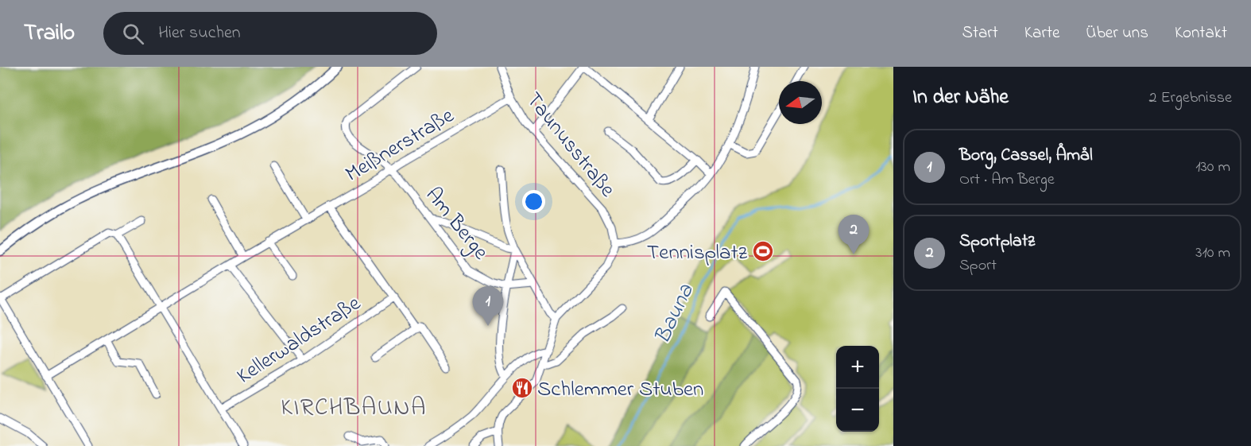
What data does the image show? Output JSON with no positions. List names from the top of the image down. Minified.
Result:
{"streets":{"street":["Meißnerstraße","Taunusstraße","Am Berge","Kellerwaldstraße"]},"crossings":[["Meißnerstraße","Taunusstraße"],["Meißnerstraße","Am Berge"]],"districts":["KIRCHBAUNA"],"water":["Bauna"],"places":{"sports":["Tennisplatz"],"restaurant":["Schlemmer Stuben"]},"north":"left","page":{"header":"Trailo","search":"Hier suchen","nav":["Start","Karte","Über uns","Kontakt"],"heading":["In der Nähe","2 Ergebnisse"],"list":[{"mark":"1","name":"Borg, Cassel, Åmål","note":"Ort · Am Berge","value":"130 m"},{"mark":"2","name":"Sportplatz","note":"Sport","value":"310 m"}],"pins":["2","1"],"map_buttons":["+","−"]}}
